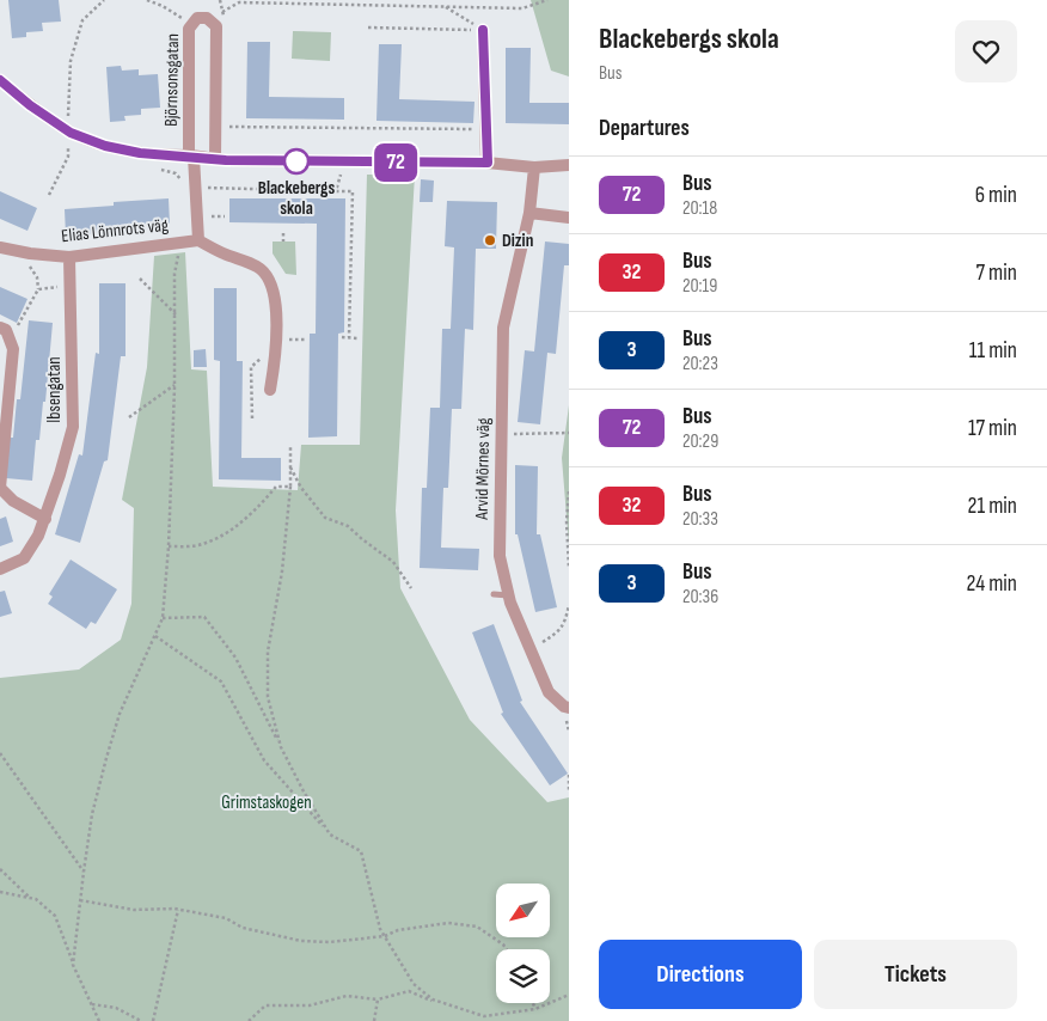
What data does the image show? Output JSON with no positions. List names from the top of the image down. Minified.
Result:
{"streets":{"street":["Björnsonsgatan","Elias Lönnrots väg","Ibsengatan","Arvid Mörnes väg"]},"crossings":[["Elias Lönnrots väg","Ibsengatan"]],"parks":["Grimstaskogen"],"places":["Blackebergs skola","Dizin"],"lines":["bus line 72"],"north":"bottom left","page":{"on_map":"72","heading":[["Blackebergs skola","Bus"],"Departures"],"list":[{"mark":"72","name":"Bus","note":"20:18","value":"6 min"},{"mark":"32","name":"Bus","note":"20:19","value":"7 min"},{"mark":"3","name":"Bus","note":"20:23","value":"11 min"},{"mark":"72","name":"Bus","note":"20:29","value":"17 min"},{"mark":"32","name":"Bus","note":"20:33","value":"21 min"},{"mark":"3","name":"Bus","note":"20:36","value":"24 min"}],"buttons":["Directions","Tickets"]}}
